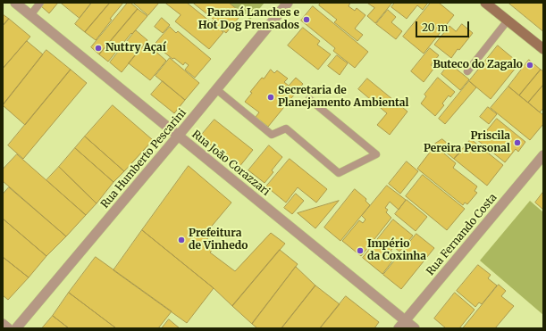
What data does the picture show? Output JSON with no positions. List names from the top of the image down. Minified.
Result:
{"streets":{"street":["Rua Humberto Pescarini","Rua João Corazzari","Rua Fernando Costa"]},"crossings":[["Rua Humberto Pescarini","Rua João Corazzari"],["Rua João Corazzari","Rua Fernando Costa"]],"places":["Paraná Lanches e Hot Dog Prensados","Nuttry Açaí","Buteco do Zagalo","Secretaria de Planejamento Ambiental","Priscila Pereira Personal","Prefeitura de Vinhedo","Império da Coxinha"],"scale_bar":"20 m"}
